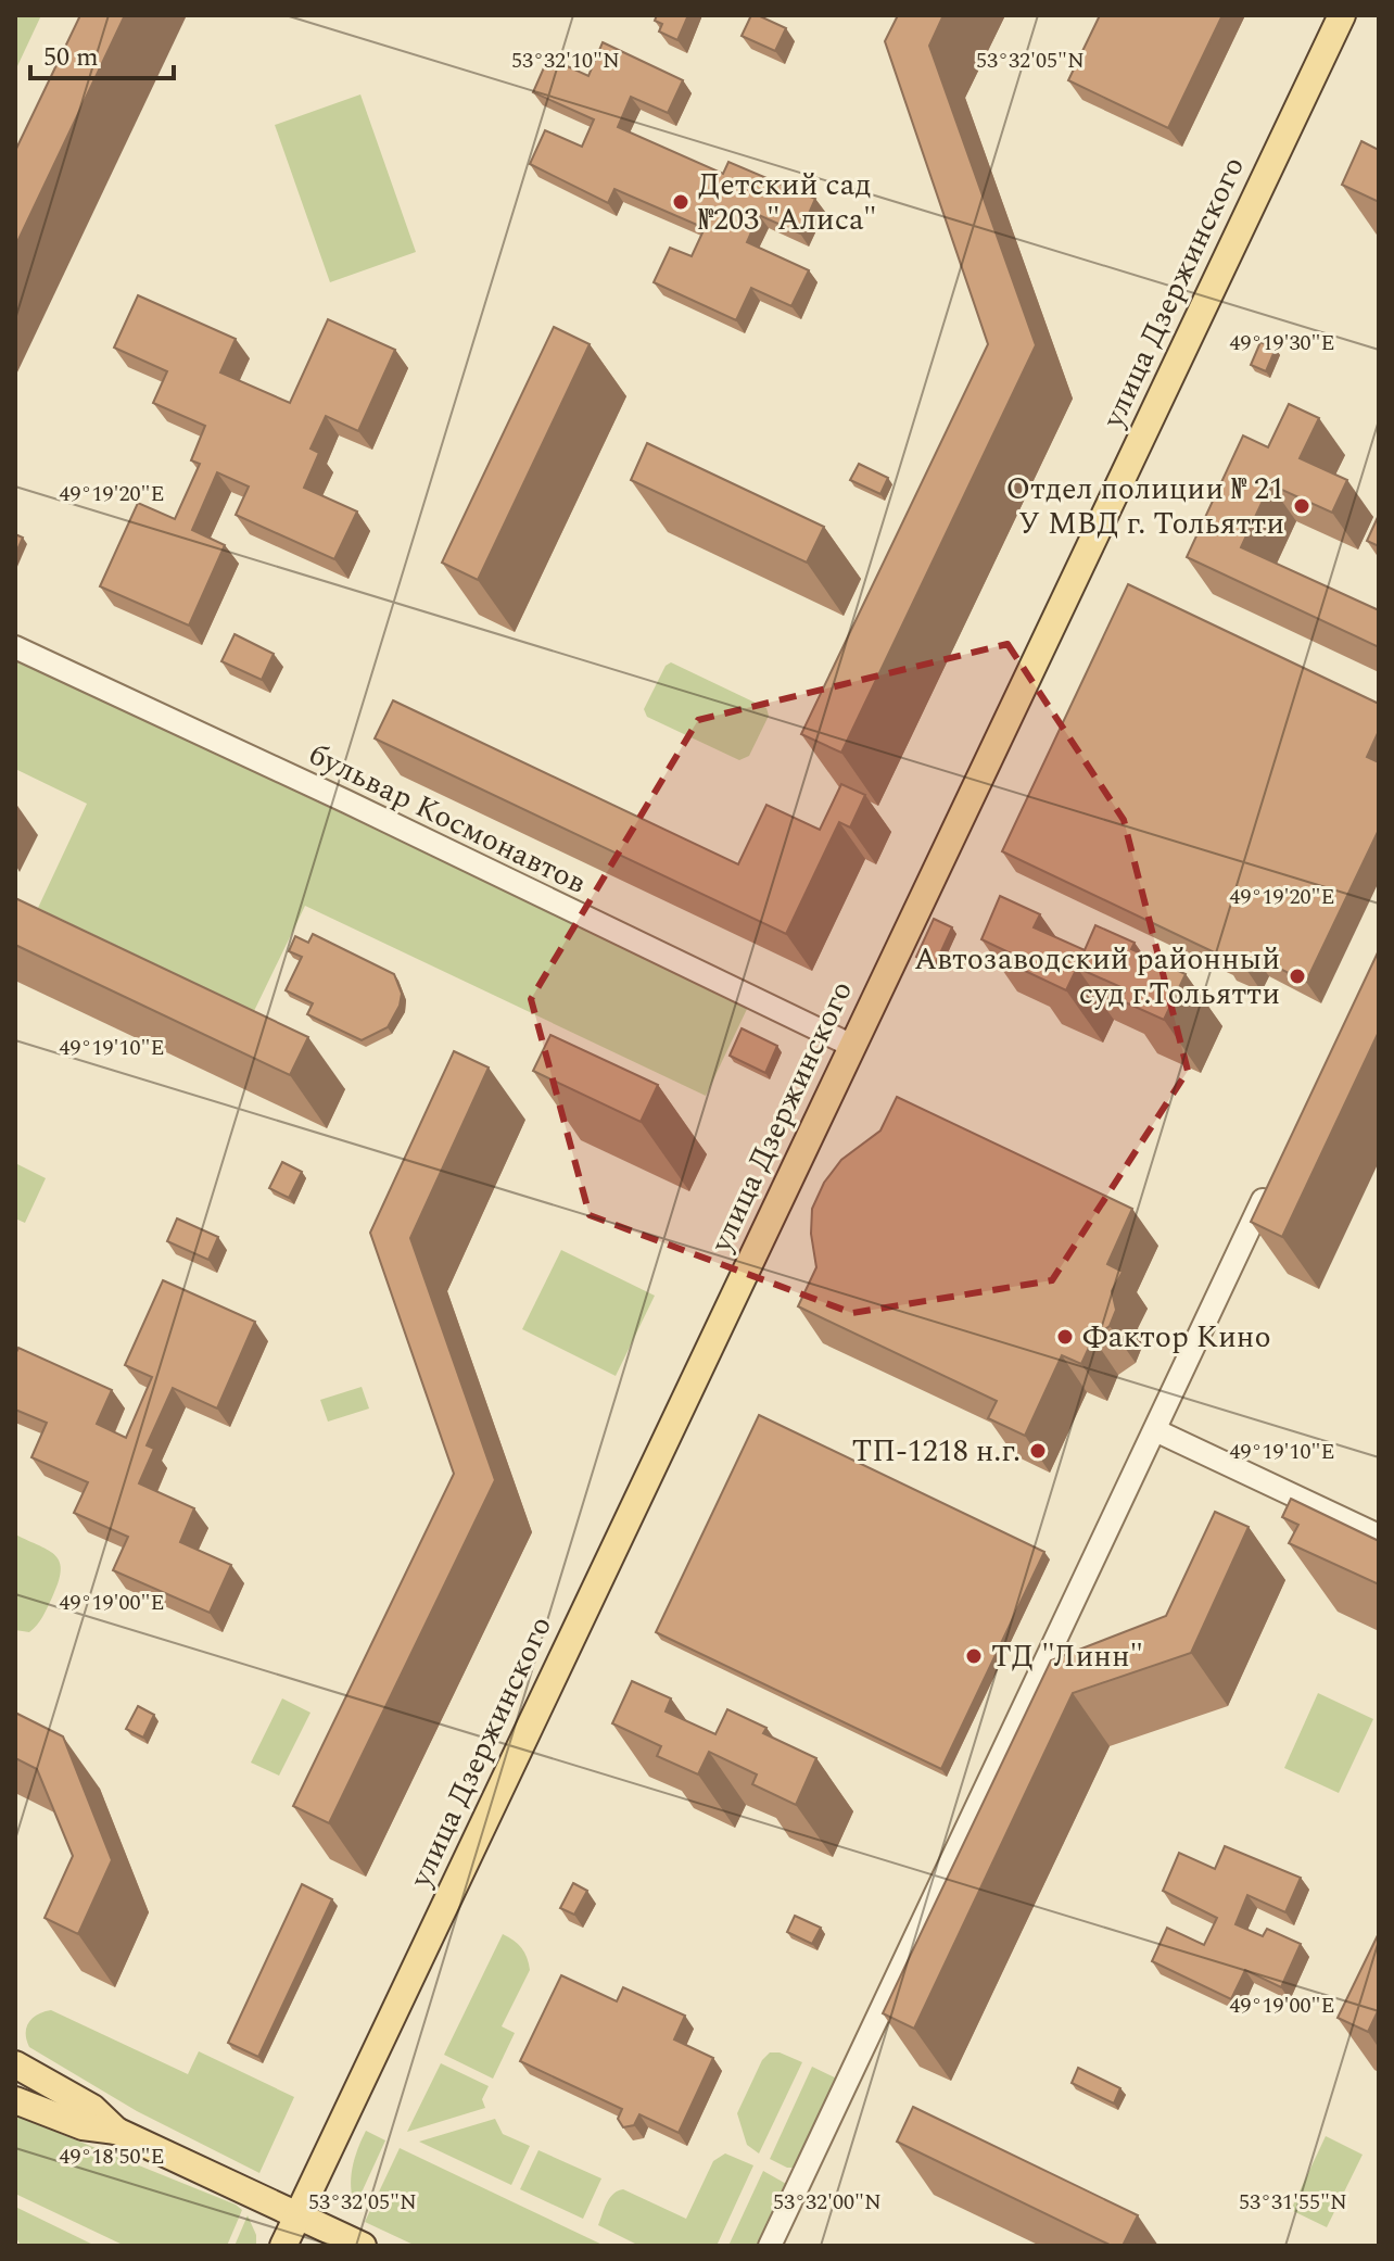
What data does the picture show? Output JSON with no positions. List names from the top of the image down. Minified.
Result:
{"streets":{"main road":["улица Дзержинского"],"street":["бульвар Космонавтов"]},"crossings":[["улица Дзержинского","бульвар Космонавтов"]],"places":["Детский сад №203 \"Алиса\"","Отдел полиции № 21 У МВД г. Тольятти","Автозаводский районный суд г.Тольятти","Фактор Кино","ТП-1218 н.г.","ТД \"Линн\""],"scale_bar":"50 m","coordinates":["53°32'10\"N","53°32'05\"N","49°19'30\"E","49°19'20\"E","49°19'10\"E","49°19'00\"E","49°18'50\"E","53°32'00\"N","53°31'55\"N"]}
